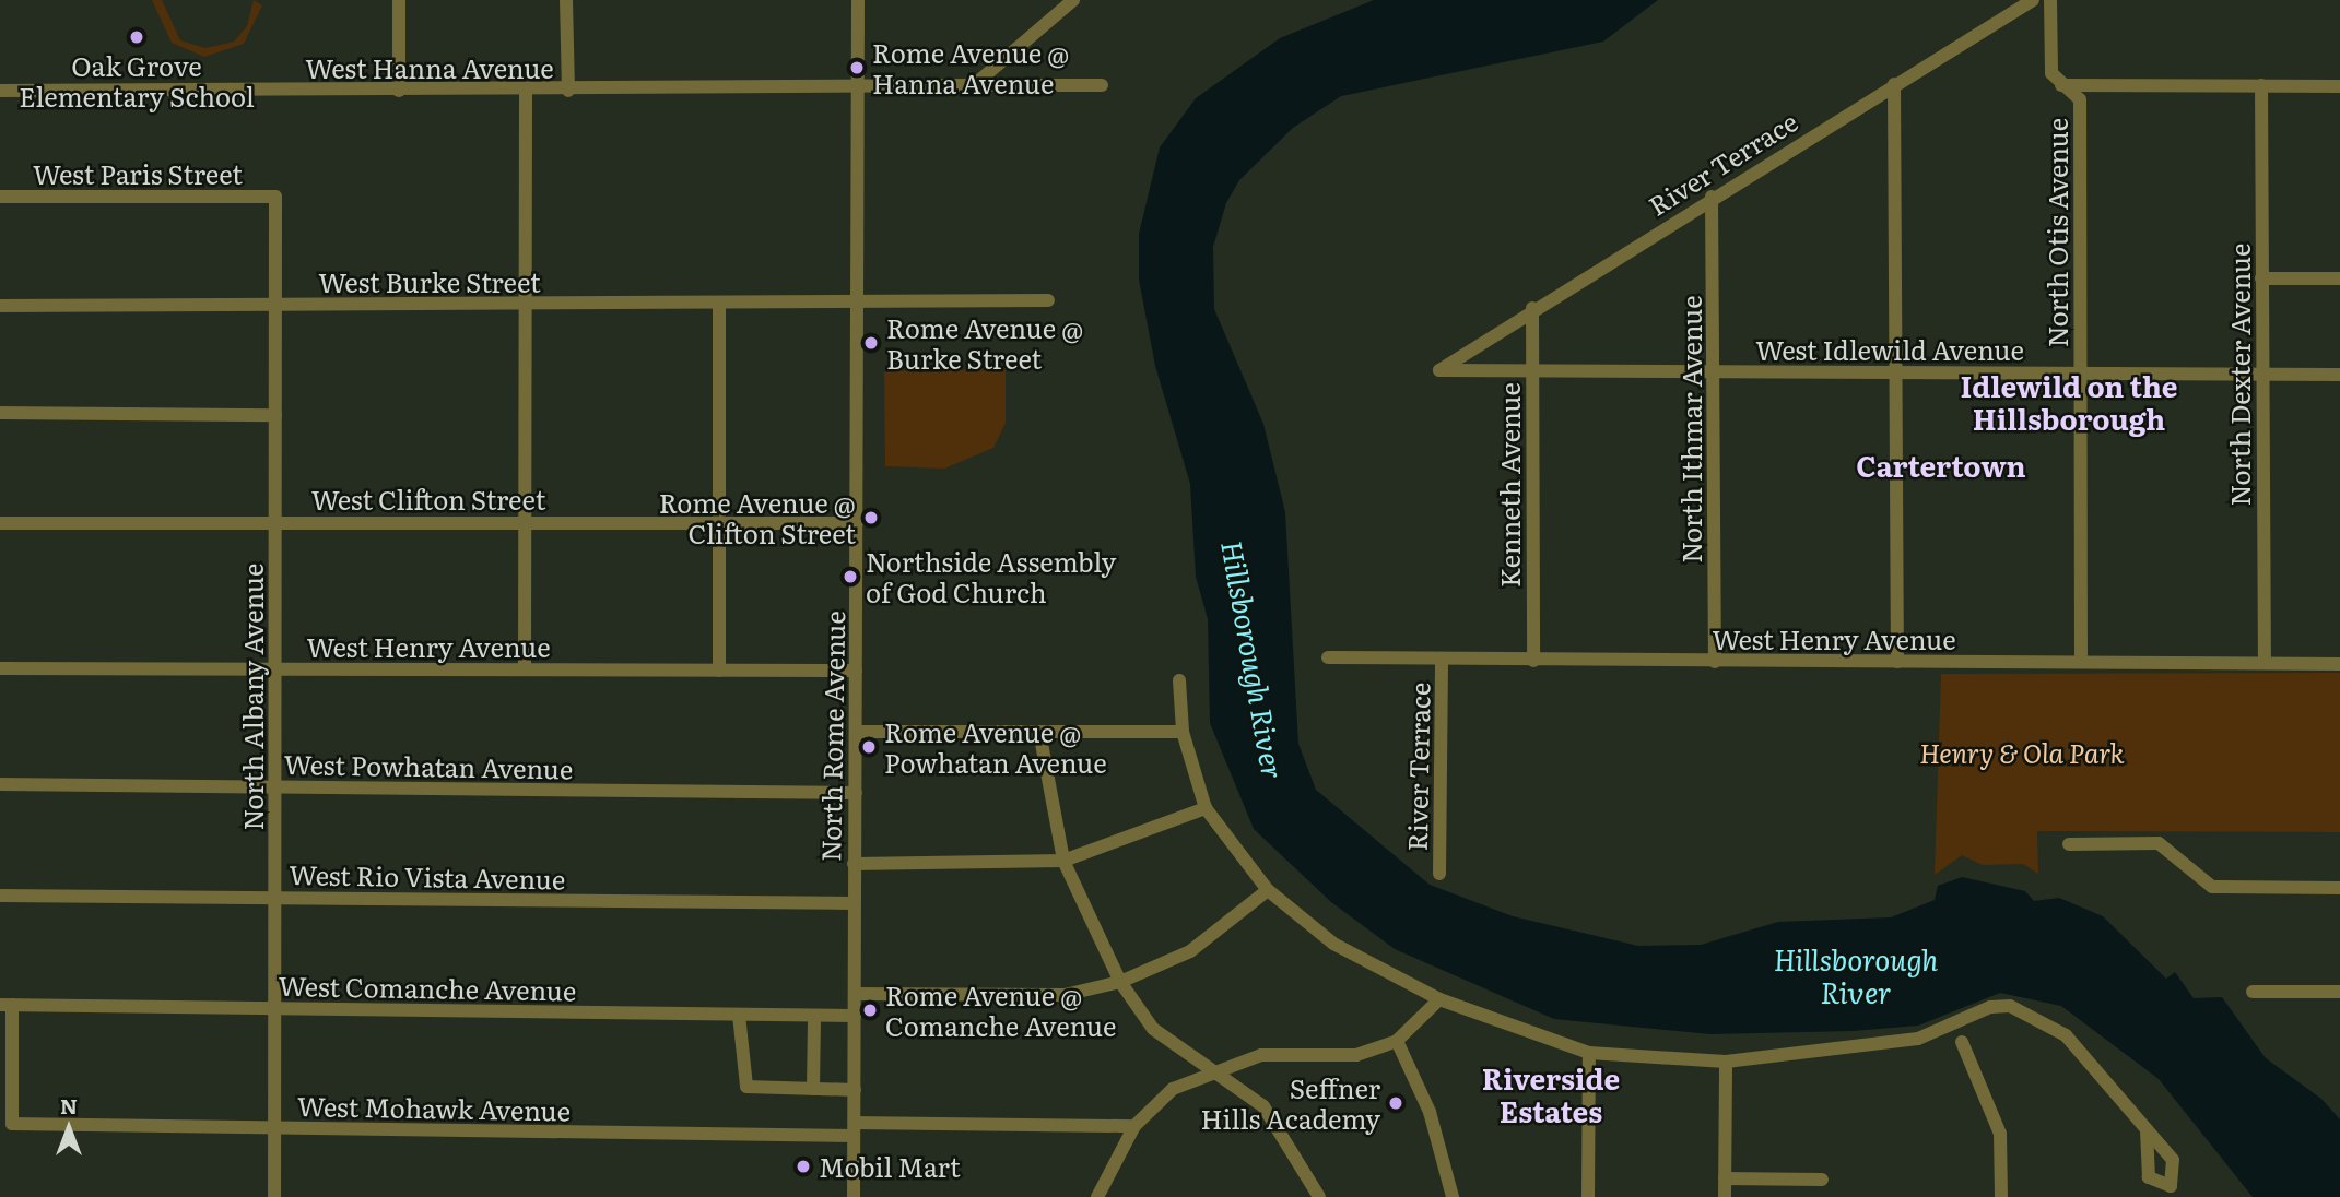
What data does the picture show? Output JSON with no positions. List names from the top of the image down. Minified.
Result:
{"streets":{"street":["West Hanna Avenue","River Terrace","West Paris Street","North Otis Avenue","West Burke Street","West Idlewild Avenue","North Dexter Avenue","North Ithmar Avenue","Kenneth Avenue","West Clifton Street","West Henry Avenue","North Albany Avenue","North Rome Avenue","West Powhatan Avenue","West Rio Vista Avenue","West Comanche Avenue","West Mohawk Avenue"]},"crossings":[["West Hanna Avenue","North Rome Avenue"],["River Terrace","West Idlewild Avenue"],["River Terrace","North Ithmar Avenue"],["River Terrace","Kenneth Avenue"],["River Terrace","West Henry Avenue"],["West Paris Street","North Albany Avenue"],["North Otis Avenue","West Idlewild Avenue"],["North Otis Avenue","West Henry Avenue"],["West Burke Street","North Albany Avenue"],["West Burke Street","North Rome Avenue"],["West Idlewild Avenue","North Dexter Avenue"],["West Idlewild Avenue","North Ithmar Avenue"],["West Idlewild Avenue","Kenneth Avenue"],["North Dexter Avenue","West Henry Avenue"],["North Ithmar Avenue","West Henry Avenue"],["Kenneth Avenue","West Henry Avenue"],["West Clifton Street","North Albany Avenue"],["West Clifton Street","North Rome Avenue"],["West Henry Avenue","North Albany Avenue"],["West Henry Avenue","North Rome Avenue"],["North Albany Avenue","West Powhatan Avenue"],["North Albany Avenue","West Rio Vista Avenue"],["North Albany Avenue","West Comanche Avenue"],["North Albany Avenue","West Mohawk Avenue"],["North Rome Avenue","West Powhatan Avenue"],["North Rome Avenue","West Rio Vista Avenue"],["North Rome Avenue","West Comanche Avenue"],["North Rome Avenue","West Mohawk Avenue"],["West Comanche Avenue","West Mohawk Avenue"]],"districts":["Idlewild on the Hillsborough","Cartertown","Riverside Estates"],"water":["Hillsborough River"],"parks":["Henry & Ola Park"],"places":["Oak Grove Elementary School","Rome Avenue @ Hanna Avenue","Rome Avenue @ Burke Street","Rome Avenue @ Clifton Street","Northside Assembly of God Church","Rome Avenue @ Powhatan Avenue","Rome Avenue @ Comanche Avenue","Seffner Hills Academy","Mobil Mart"],"north":"top"}
